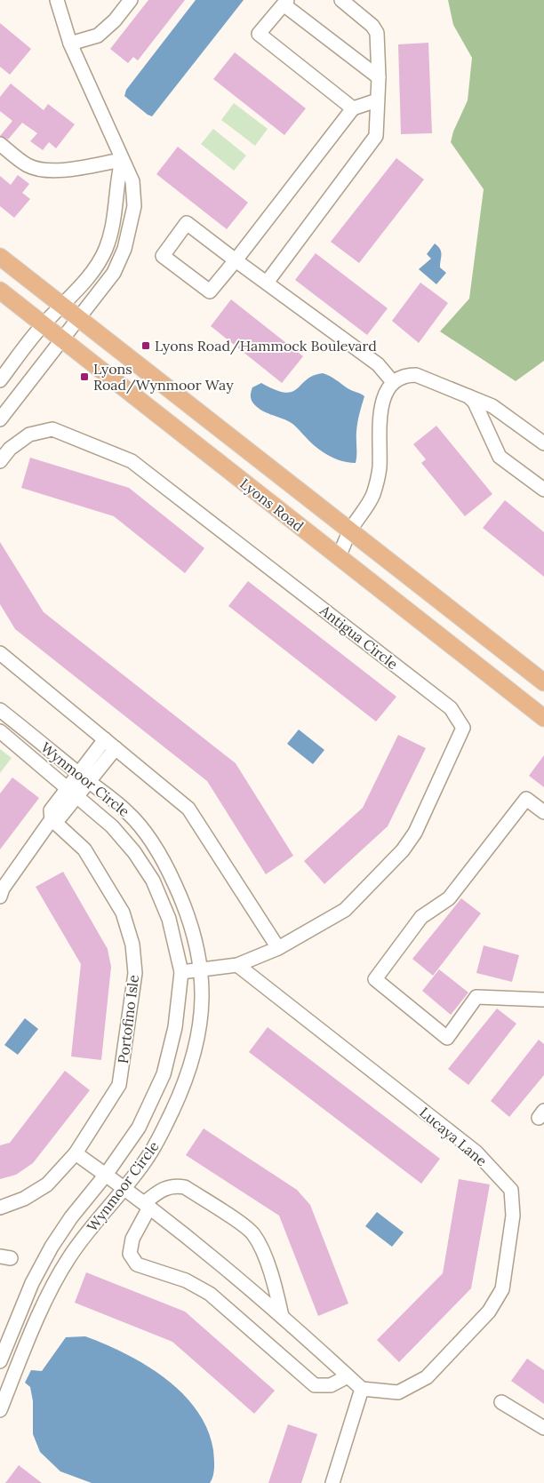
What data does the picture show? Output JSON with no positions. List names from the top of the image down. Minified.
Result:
{"streets":{"main road":["Lyons Road"],"street":["Antigua Circle","Wynmoor Circle","Portofino Isle","Lucaya Lane"]},"crossings":[["Antigua Circle","Wynmoor Circle"],["Antigua Circle","Lucaya Lane"]],"places":{"transit":["Lyons Road/Hammock Boulevard","Lyons Road/Wynmoor Way"]}}
